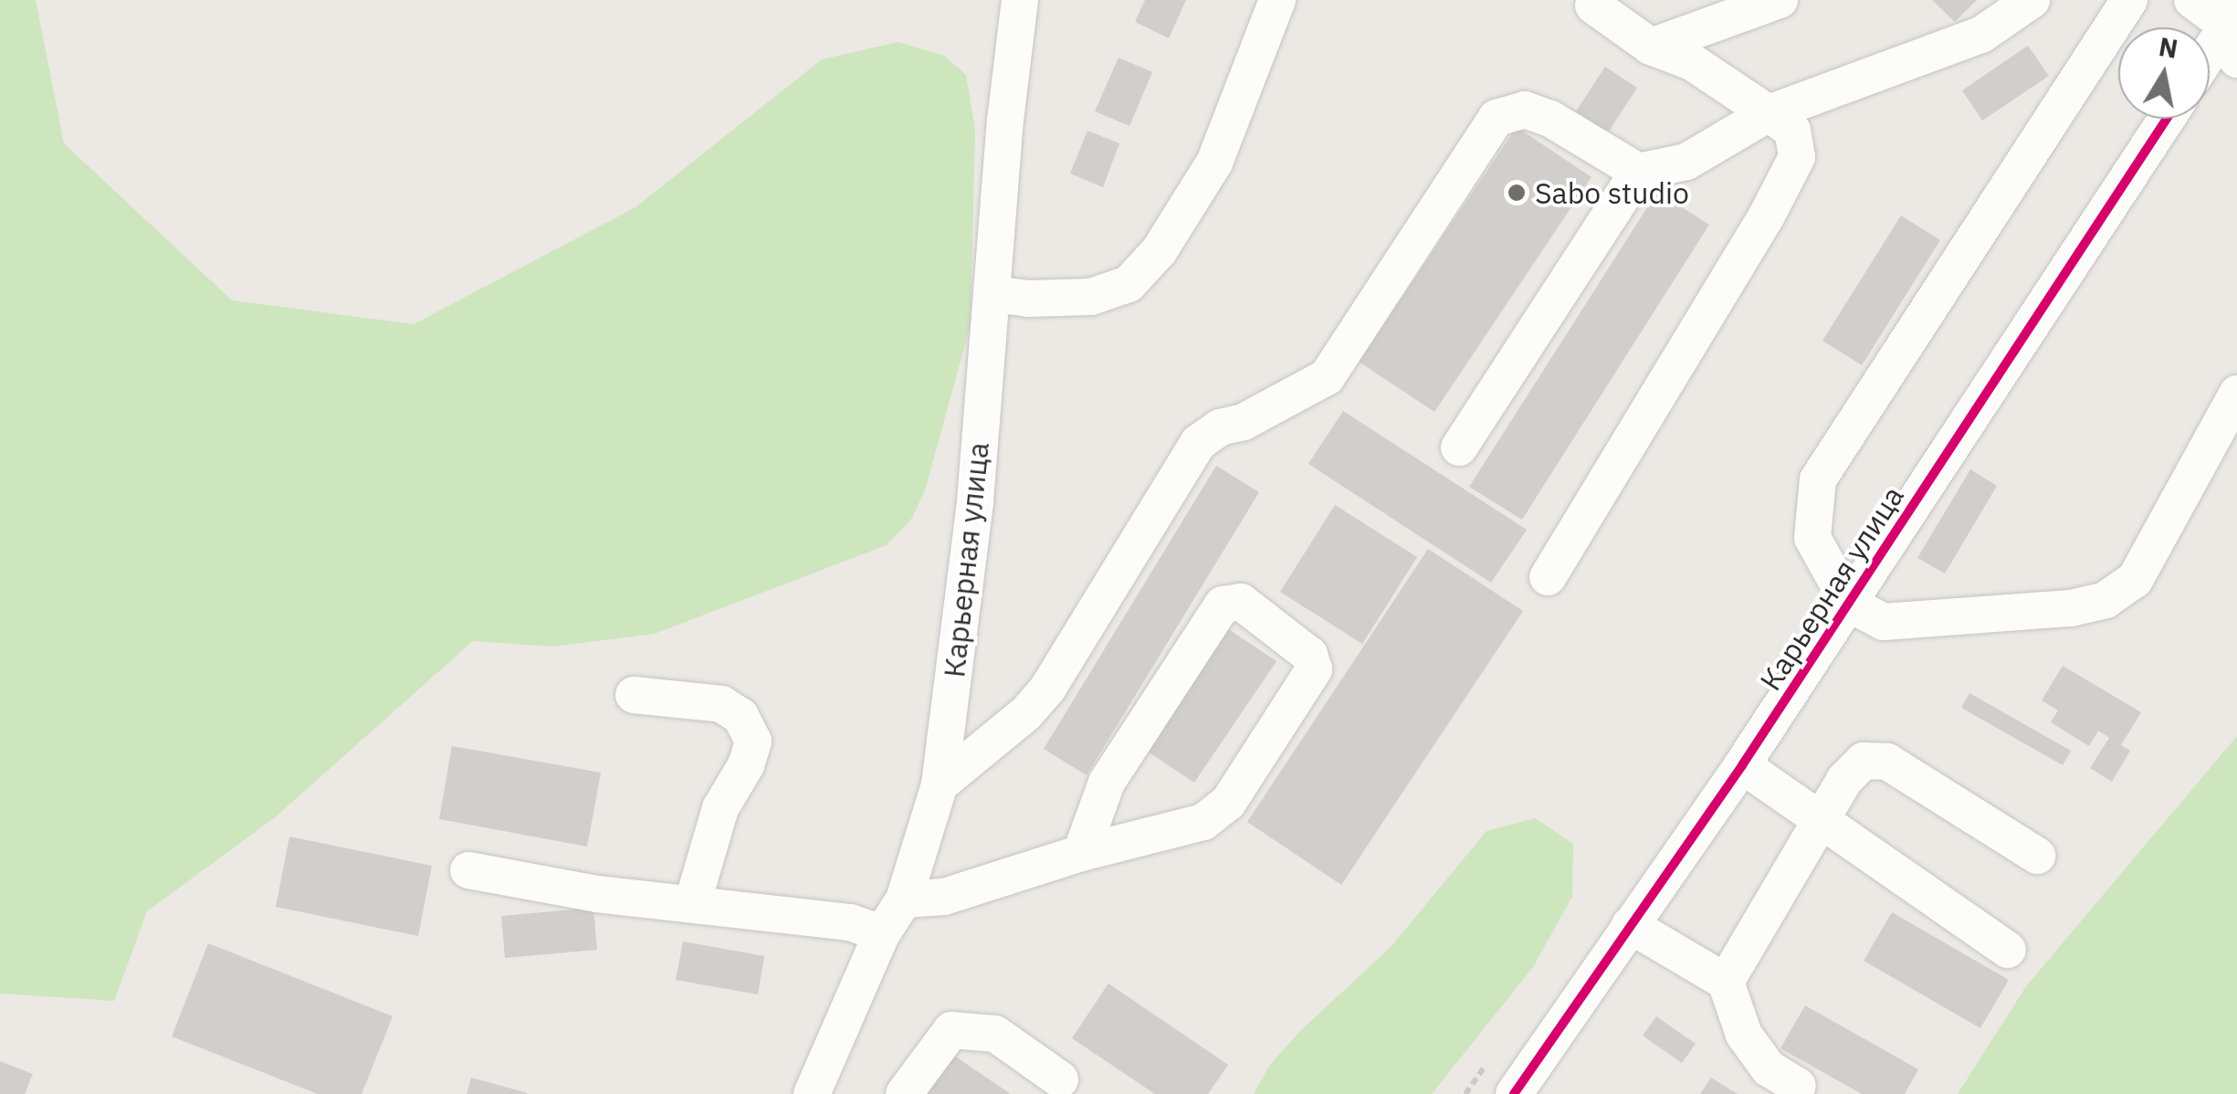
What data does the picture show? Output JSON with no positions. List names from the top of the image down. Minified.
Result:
{"streets":{"street":["Карьерная улица"]},"places":["Sabo studio"],"north":"top"}
